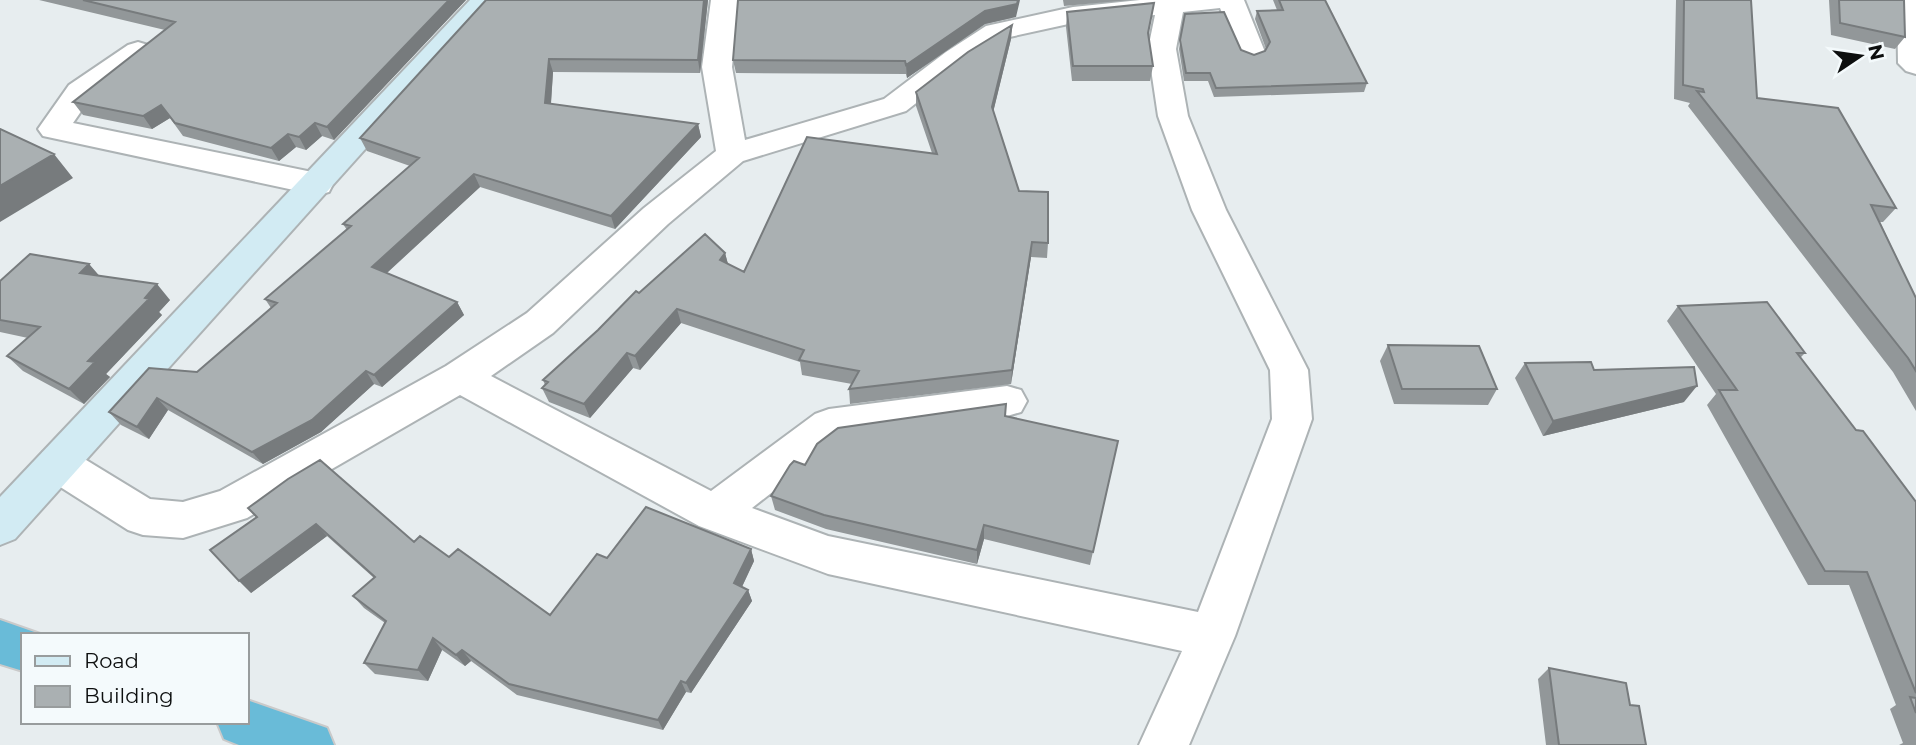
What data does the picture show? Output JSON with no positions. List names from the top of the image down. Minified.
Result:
{"legend":["Road","Building"],"north":"right"}
